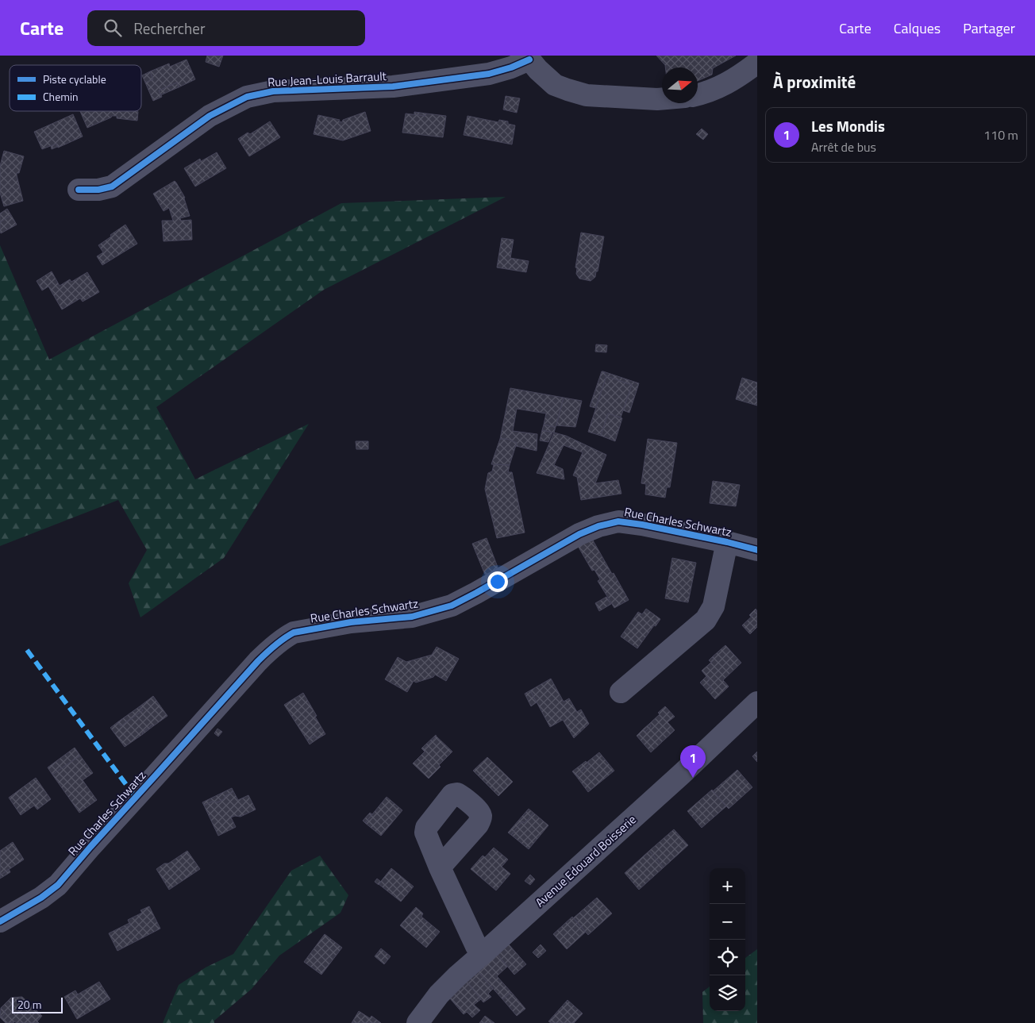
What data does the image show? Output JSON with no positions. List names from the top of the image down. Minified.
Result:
{"streets":{"street":["Rue Jean-Louis Barrault","Rue Charles Schwartz","Avenue Edouard Boisserie"]},"legend":["Piste cyclable","Chemin"],"scale_bar":"20 m","north":"right","page":{"header":"Carte","search":"Rechercher","nav":["Carte","Calques","Partager"],"heading":"À proximité","list":[{"mark":"1","name":"Les Mondis","note":"Arrêt de bus","value":"110 m"}],"pins":"1","map_buttons":["+","−"],"scale":"20 m"}}
